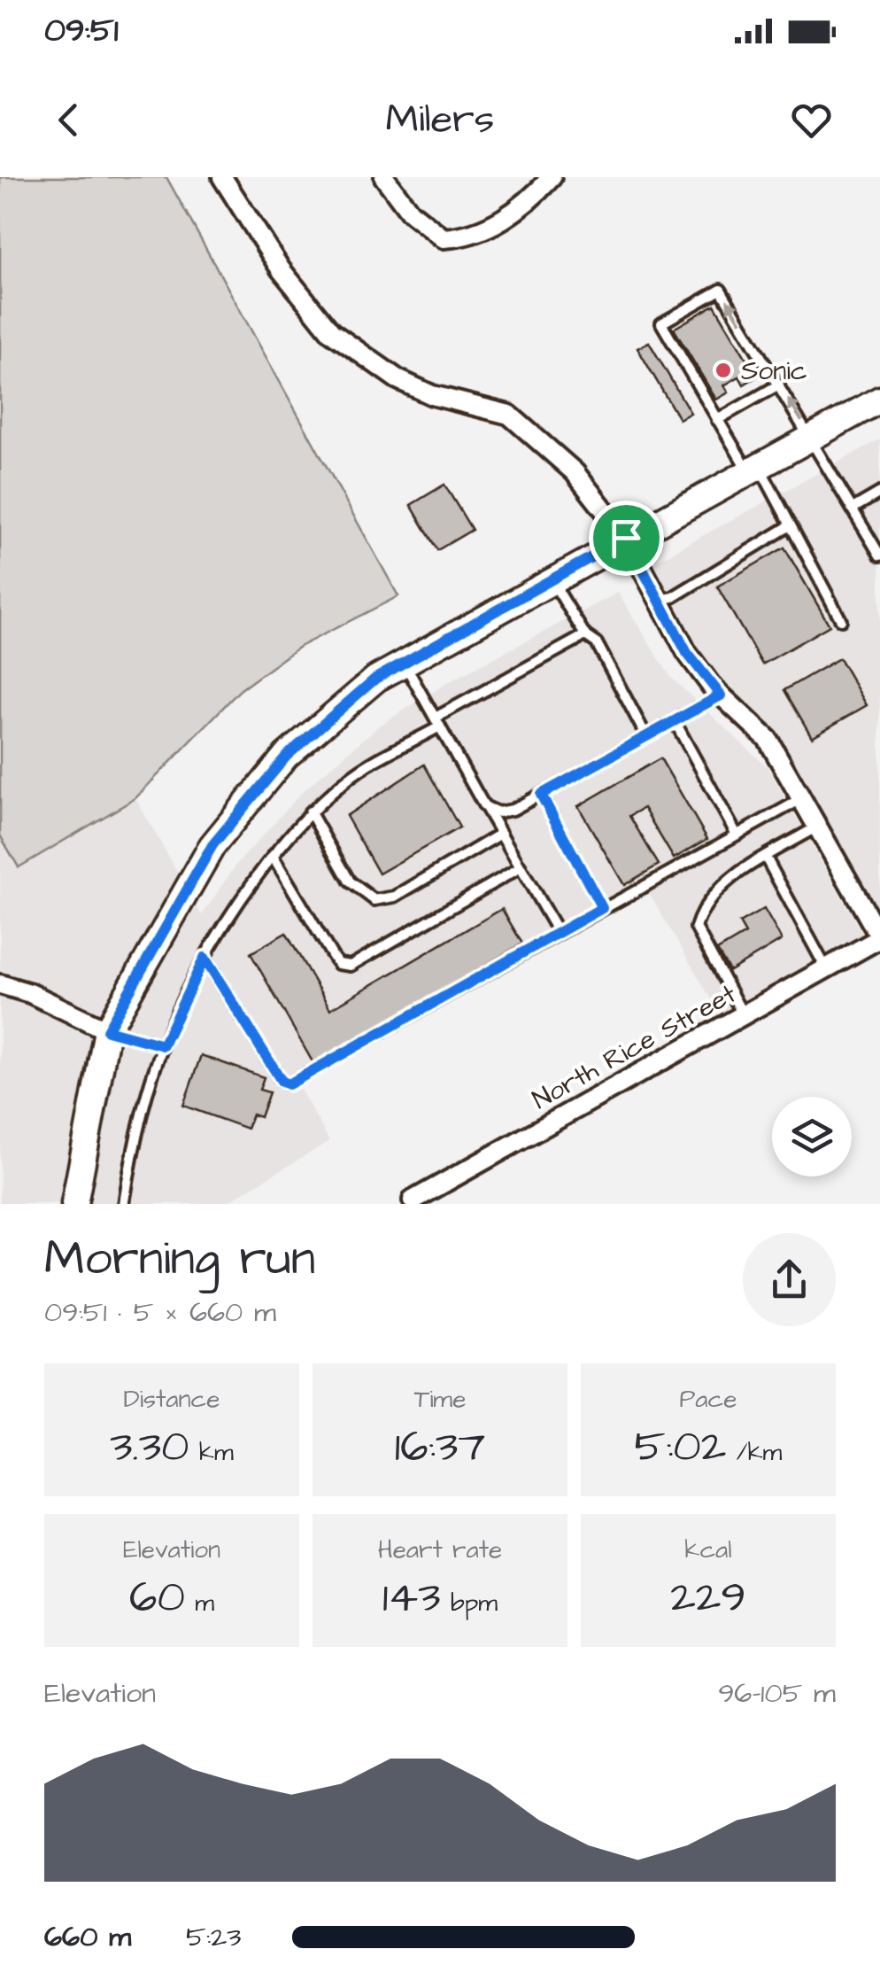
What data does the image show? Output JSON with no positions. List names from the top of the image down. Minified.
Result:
{"streets":{"street":["North Rice Street"]},"places":["Sonic"],"page":{"status":"09:51","header":"Milers","heading":["Morning run","09:51 · 5 × 660 m"],"stats":[["Distance","3.30 km"],["Time","16:37"],["Pace","5:02 /km"],["Elevation","60 m"],["Heart rate","143 bpm"],["kcal","229"]],"chart":["Elevation","96–105 m"],"list":[{"name":"660 m","note":"5:23"}]}}
